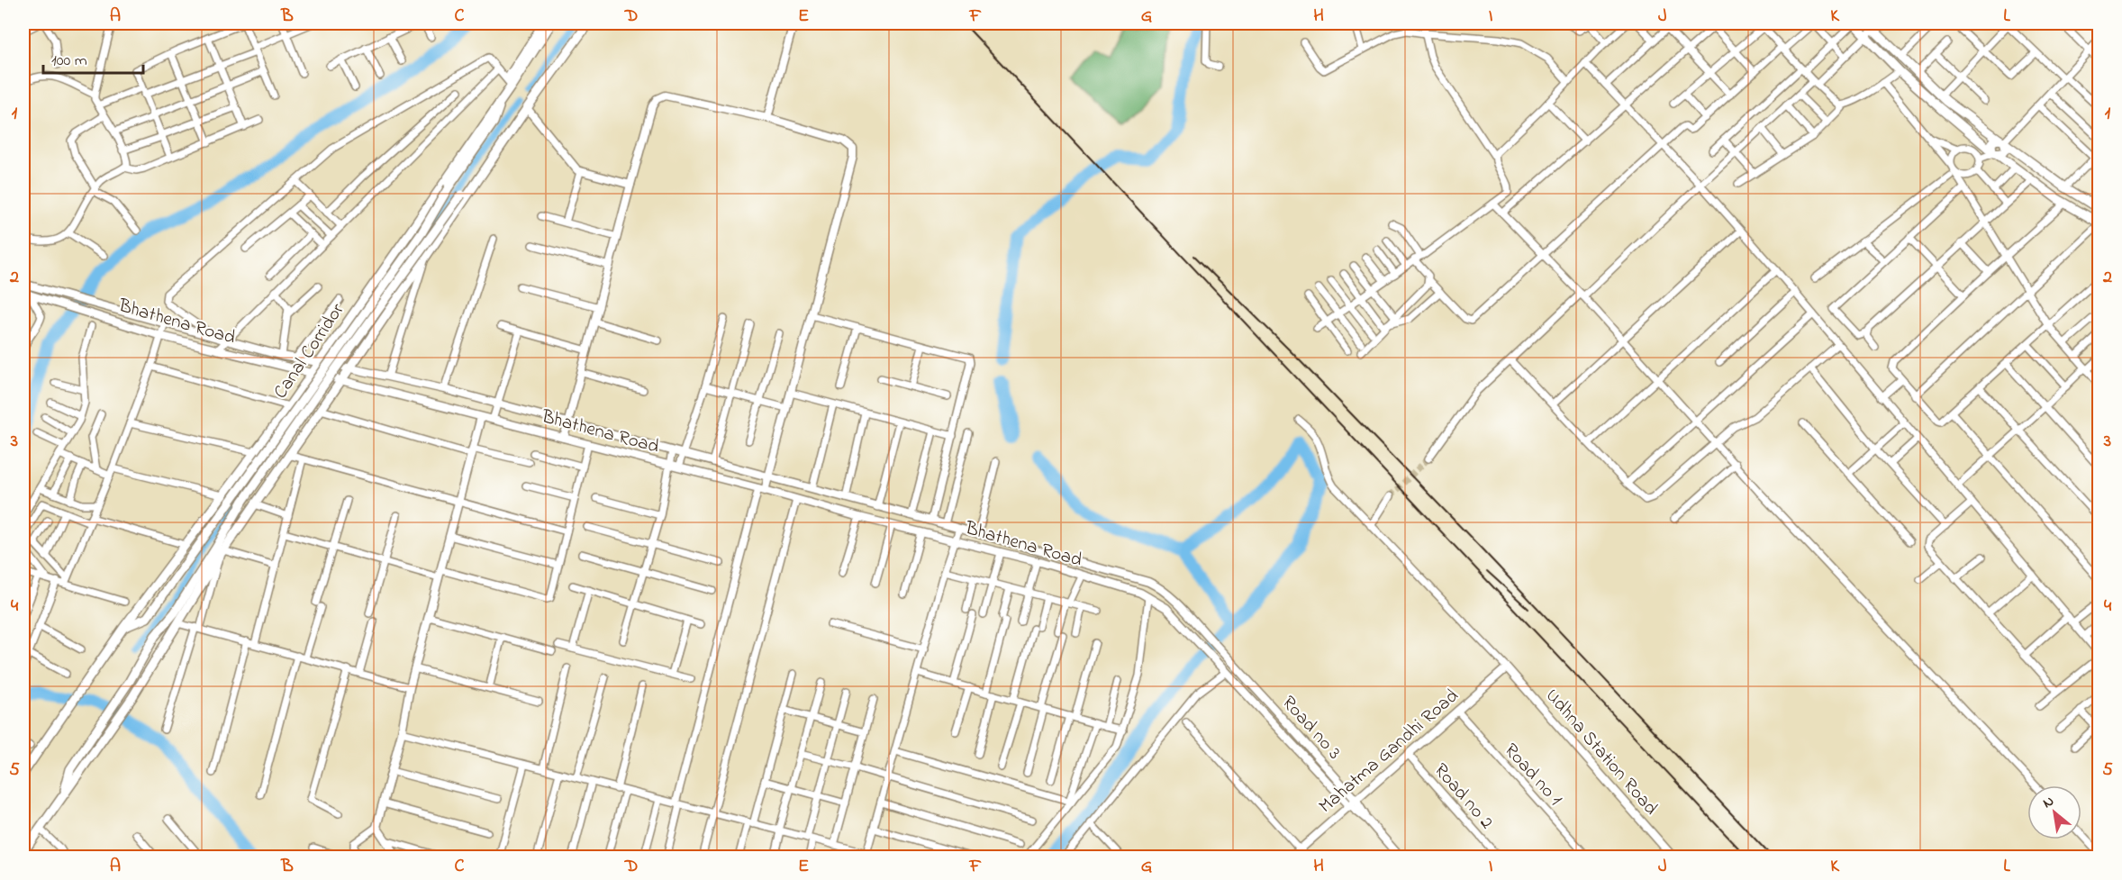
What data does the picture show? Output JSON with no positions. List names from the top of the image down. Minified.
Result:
{"streets":{"main road":["Canal Corridor"],"street":["Bhathena Road","Road no 3","Mahatma Gandhi Road","Udhna Station Road","Road no 1","Road no 2"]},"crossings":[["Bhathena Road","Canal Corridor"],["Bhathena Road","Road no 3"],["Road no 3","Mahatma Gandhi Road"],["Mahatma Gandhi Road","Udhna Station Road"],["Mahatma Gandhi Road","Road no 1"],["Mahatma Gandhi Road","Road no 2"]],"scale_bar":"100 m","north":"top left","grid":{"columns":["A","B","C","D","E","F","G","H","I","J","K","L"],"rows":["1","2","3","4","5"]}}
